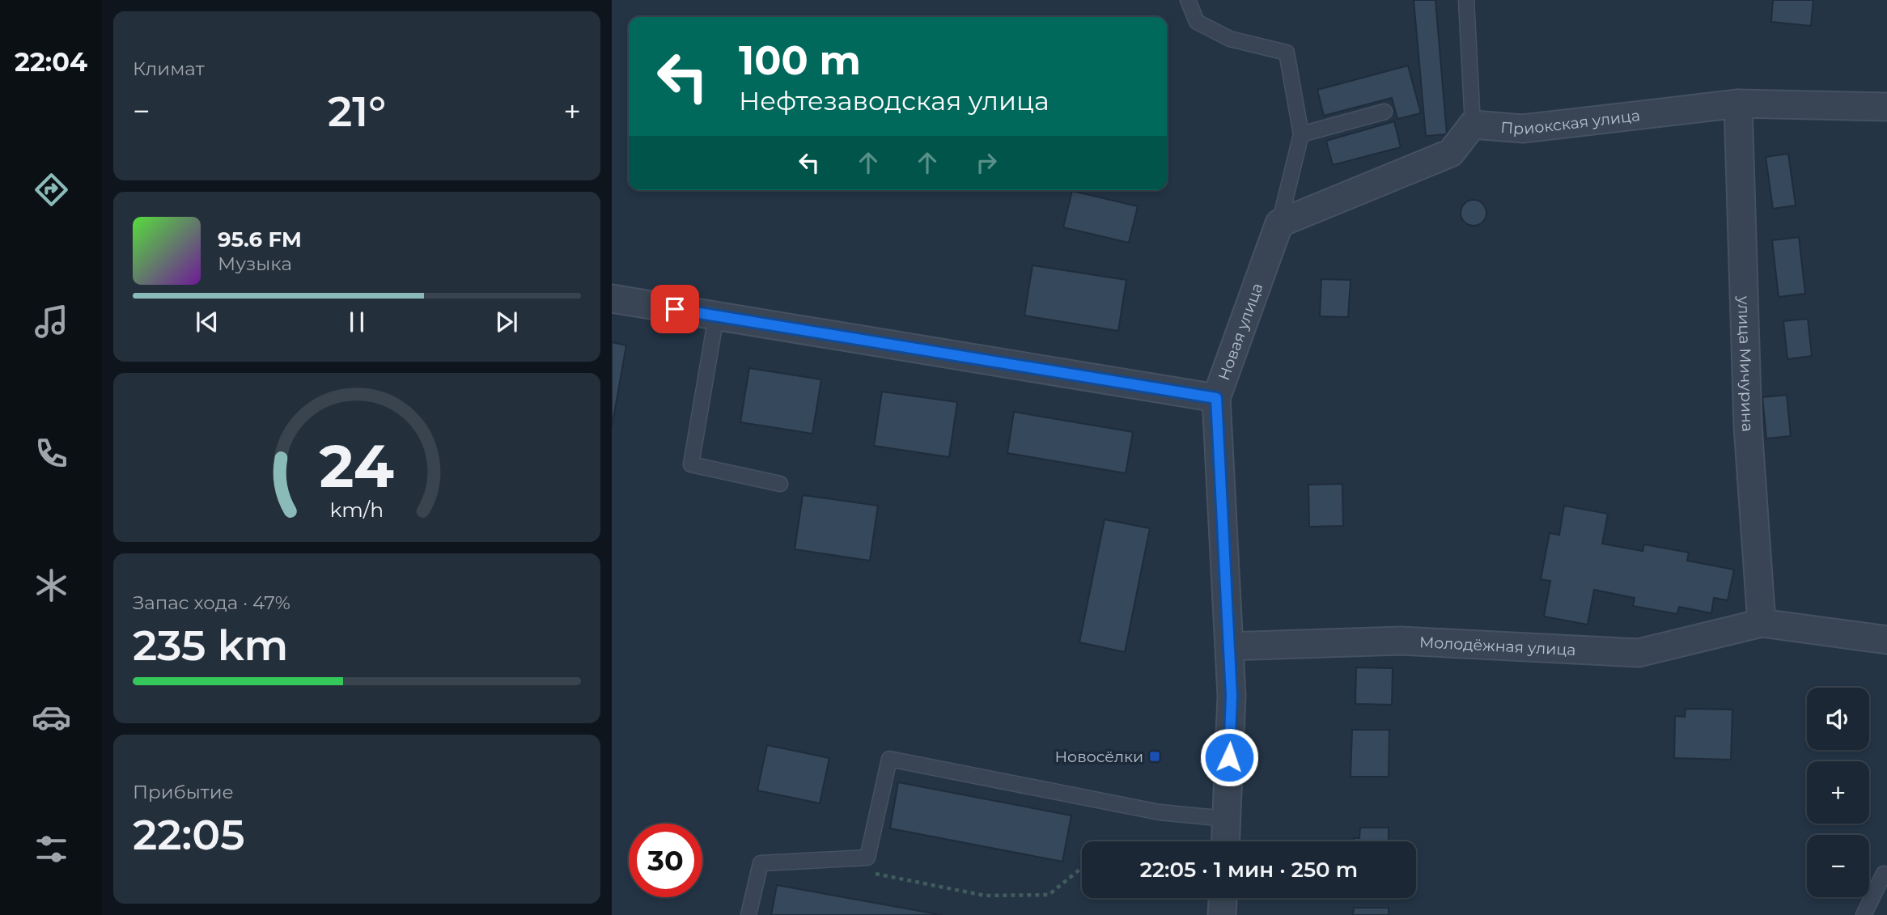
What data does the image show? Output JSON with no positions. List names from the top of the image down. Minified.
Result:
{"streets":{"street":["Приокская улица","Новая улица","улица Мичурина","Молодёжная улица"]},"crossings":[["Приокская улица","улица Мичурина"],["Новая улица","Молодёжная улица"],["улица Мичурина","Молодёжная улица"]],"places":{"transit":["Новосёлки"]},"page":{"tabs":"22:04","tile":["Климат",["Запас хода · 47%","235 km"],["Прибытие","22:05"]],"turn":["100 m","Нефтезаводская улица"],"heat":["−","21°","+"],"song":["95.6 FM","Музыка"],"map_buttons":["+","−"],"limit":"30","trip":"22:05 · 1 мин · 250 m","gauge":["24","km/h"]}}
